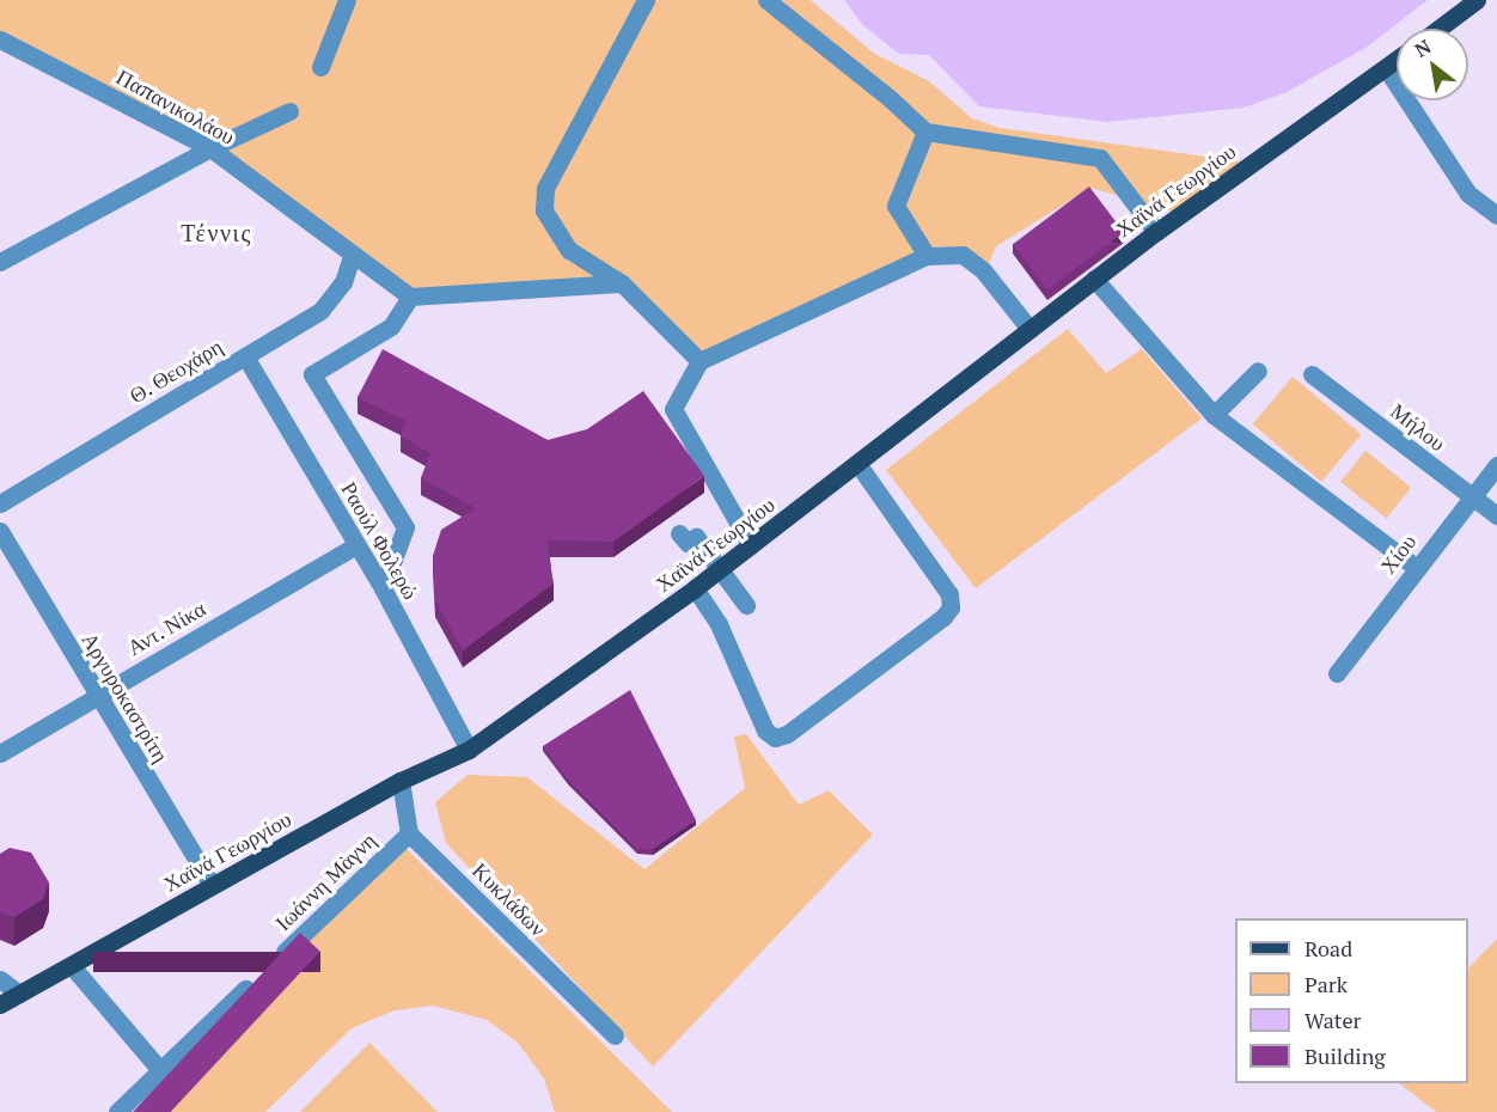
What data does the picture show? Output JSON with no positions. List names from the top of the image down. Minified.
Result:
{"streets":{"main road":["Χαϊνά Γεωργίου"],"street":["Παπανικολάου","Θ. Θεοχάρη","Μήλου","Ραούλ Φολερώ","Χίου","Αντ. Νίκα","Αργυροκαστρίτη","Ιωάννη Μὰγνη","Κυκλάδων"]},"crossings":[["Παπανικολάου","Θ. Θεοχάρη"],["Χαϊνά Γεωργίου","Ραούλ Φολερώ"],["Χαϊνά Γεωργίου","Αργυροκαστρίτη"],["Θ. Θεοχάρη","Ραούλ Φολερώ"],["Μήλου","Χίου"],["Ραούλ Φολερώ","Αντ. Νίκα"],["Αντ. Νίκα","Αργυροκαστρίτη"],["Ιωάννη Μὰγνη","Κυκλάδων"]],"districts":["Τέννις"],"legend":["Road","Park","Water","Building"],"north":"top left"}
